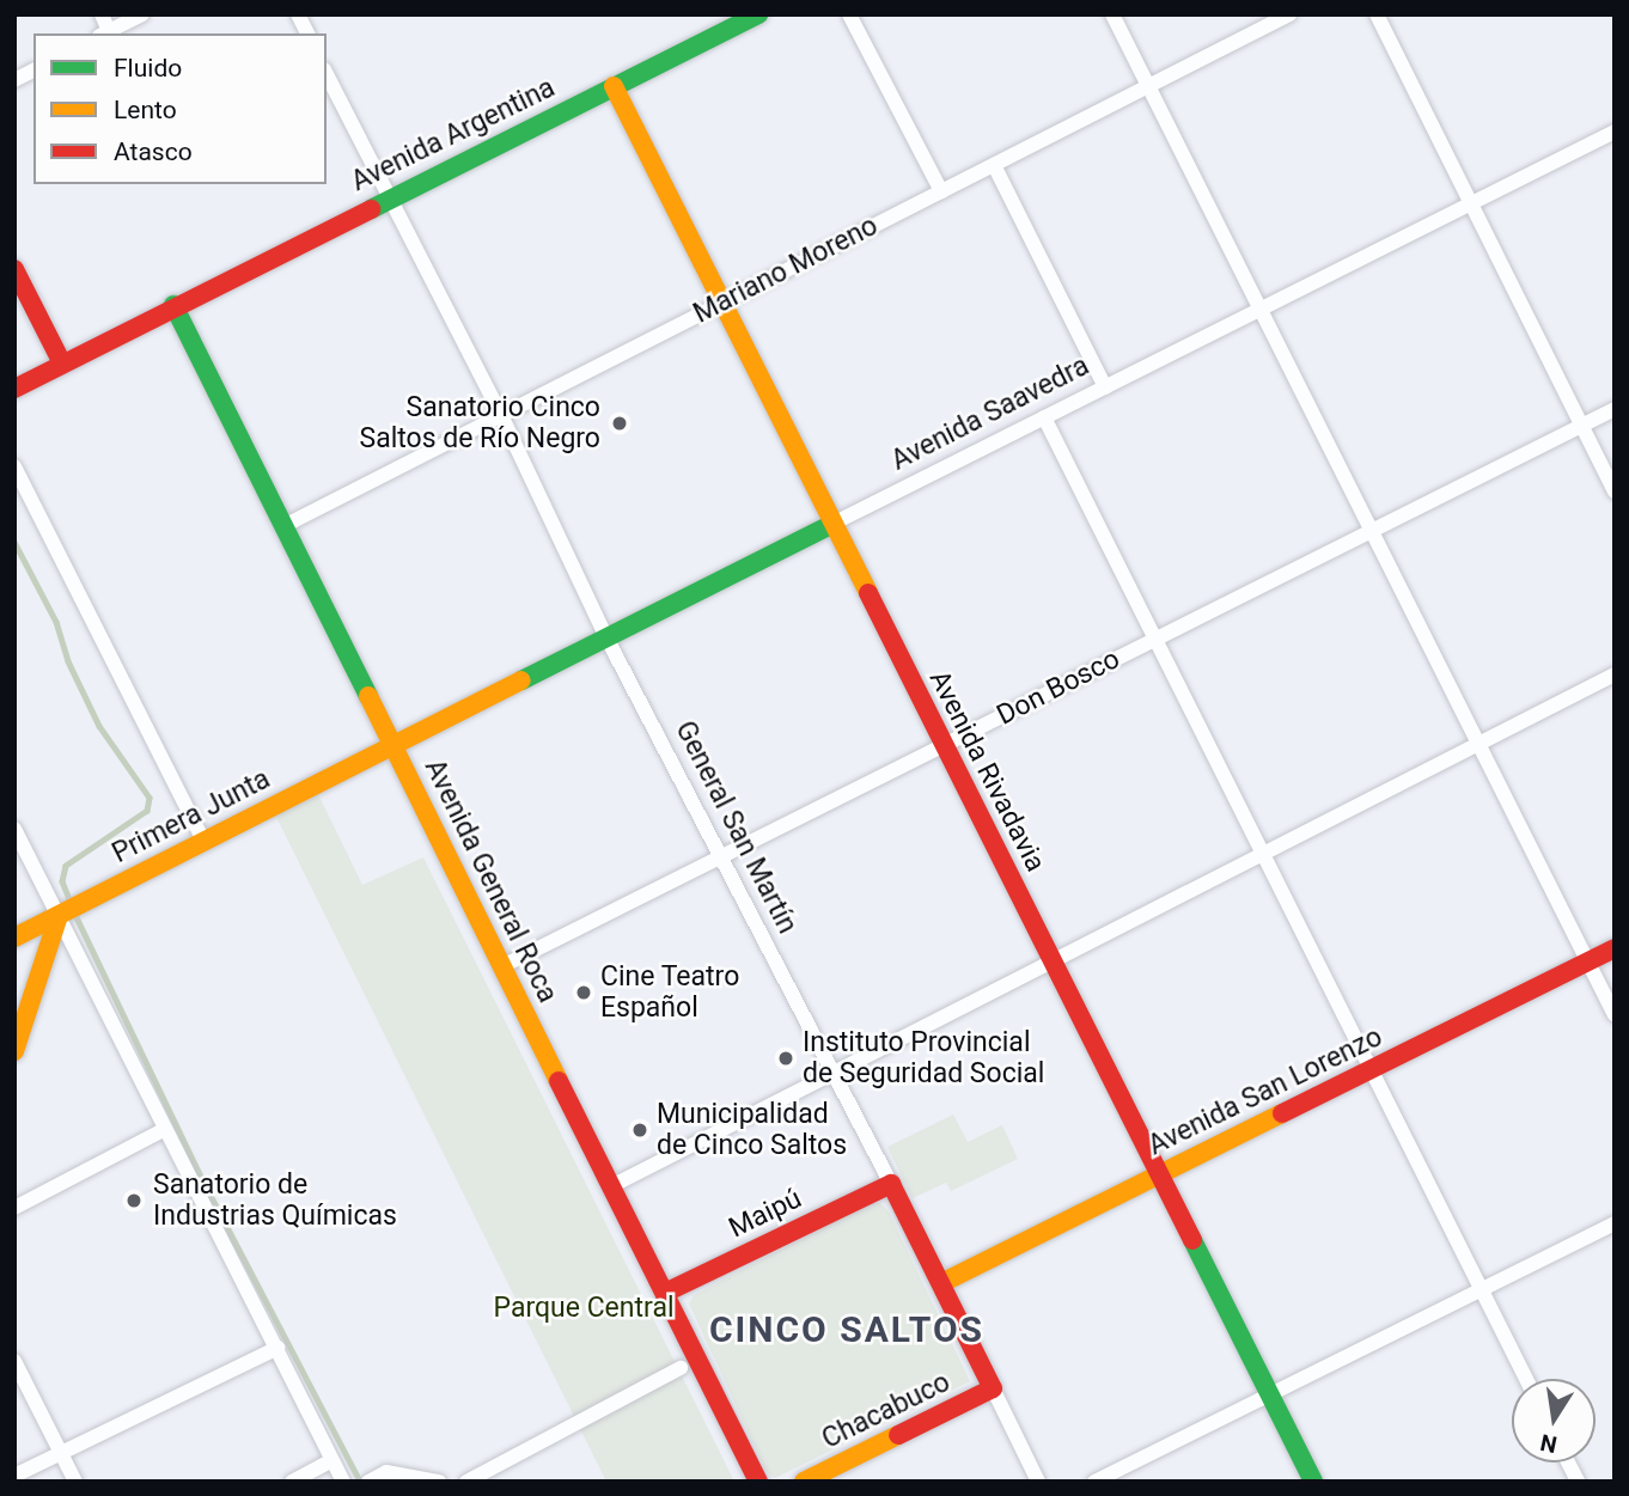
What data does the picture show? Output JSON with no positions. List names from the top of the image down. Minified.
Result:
{"streets":{"main road":["Avenida Argentina","Avenida Saavedra","Avenida Rivadavia","Primera Junta","General San Martín","Avenida General Roca","Avenida San Lorenzo","Maipú","Chacabuco"],"street":["Mariano Moreno","Don Bosco"]},"crossings":[["Avenida Argentina","Avenida Rivadavia"],["Avenida Argentina","General San Martín"],["Avenida Argentina","Avenida General Roca"],["Mariano Moreno","Avenida Rivadavia"],["Mariano Moreno","General San Martín"],["Mariano Moreno","Avenida General Roca"],["Avenida Saavedra","Avenida Rivadavia"],["Avenida Saavedra","Primera Junta"],["Avenida Saavedra","General San Martín"],["Avenida Saavedra","Avenida General Roca"],["Don Bosco","Avenida Rivadavia"],["Don Bosco","General San Martín"],["Don Bosco","Avenida General Roca"],["Avenida Rivadavia","Avenida San Lorenzo"],["Primera Junta","Avenida General Roca"],["General San Martín","Avenida San Lorenzo"],["General San Martín","Maipú"],["General San Martín","Chacabuco"],["Avenida General Roca","Maipú"]],"districts":["CINCO SALTOS"],"parks":["Parque Central"],"places":["Sanatorio Cinco Saltos de Río Negro","Cine Teatro Español","Instituto Provincial de Seguridad Social","Municipalidad de Cinco Saltos","Sanatorio de Industrias Químicas"],"legend":["Fluido","Lento","Atasco"],"north":"bottom"}
